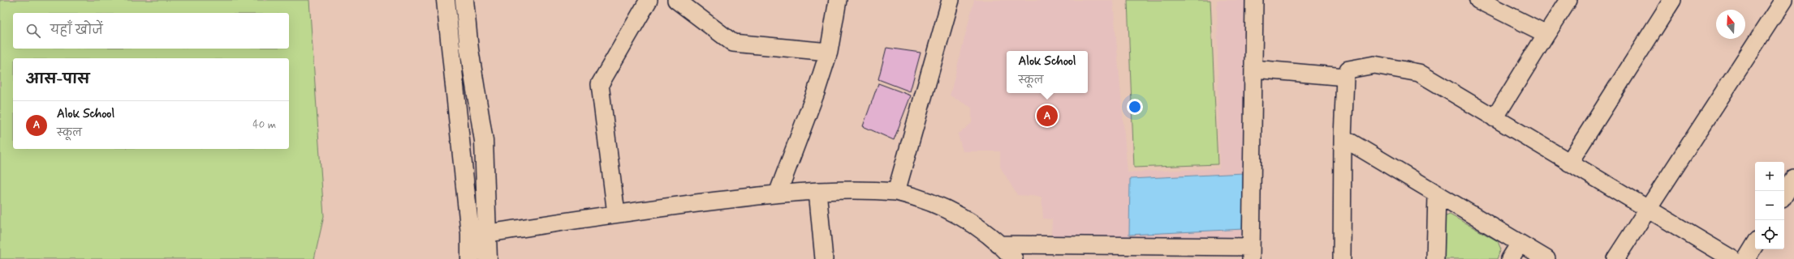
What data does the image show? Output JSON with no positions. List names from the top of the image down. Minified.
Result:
{"north":"top","page":{"search":"यहाँ खोजें","popup":["Alok School","स्कूल"],"heading":"आस-पास","list":[{"mark":"A","name":"Alok School","note":"स्कूल","value":"40 m"}],"pins":"A","map_buttons":["+","−"]}}
